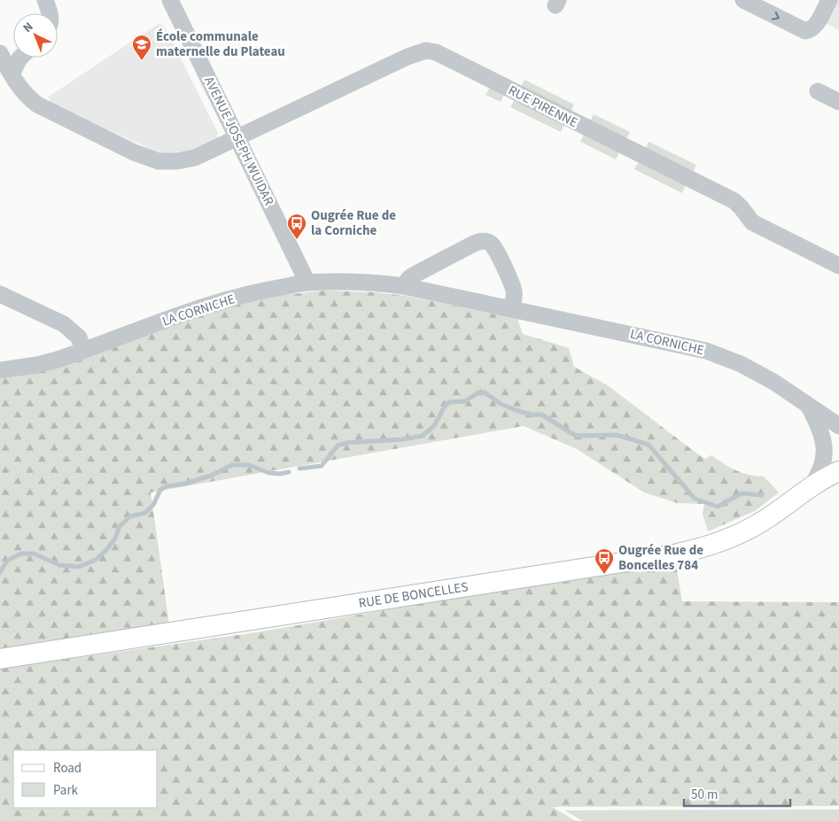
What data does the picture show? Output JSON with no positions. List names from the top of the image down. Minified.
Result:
{"streets":{"main road":["RUE DE BONCELLES"],"street":["RUE PIRENNE","AVENUE JOSEPH WUIDAR","LA CORNICHE"]},"crossings":[["RUE PIRENNE","AVENUE JOSEPH WUIDAR"],["AVENUE JOSEPH WUIDAR","LA CORNICHE"],["LA CORNICHE","RUE DE BONCELLES"]],"places":{"school or university":["École communale maternelle du Plateau"],"bus stop":["Ougrée Rue de la Corniche","Ougrée Rue de Boncelles 784"]},"legend":["Road","Park"],"scale_bar":"50 m","north":"top left"}
